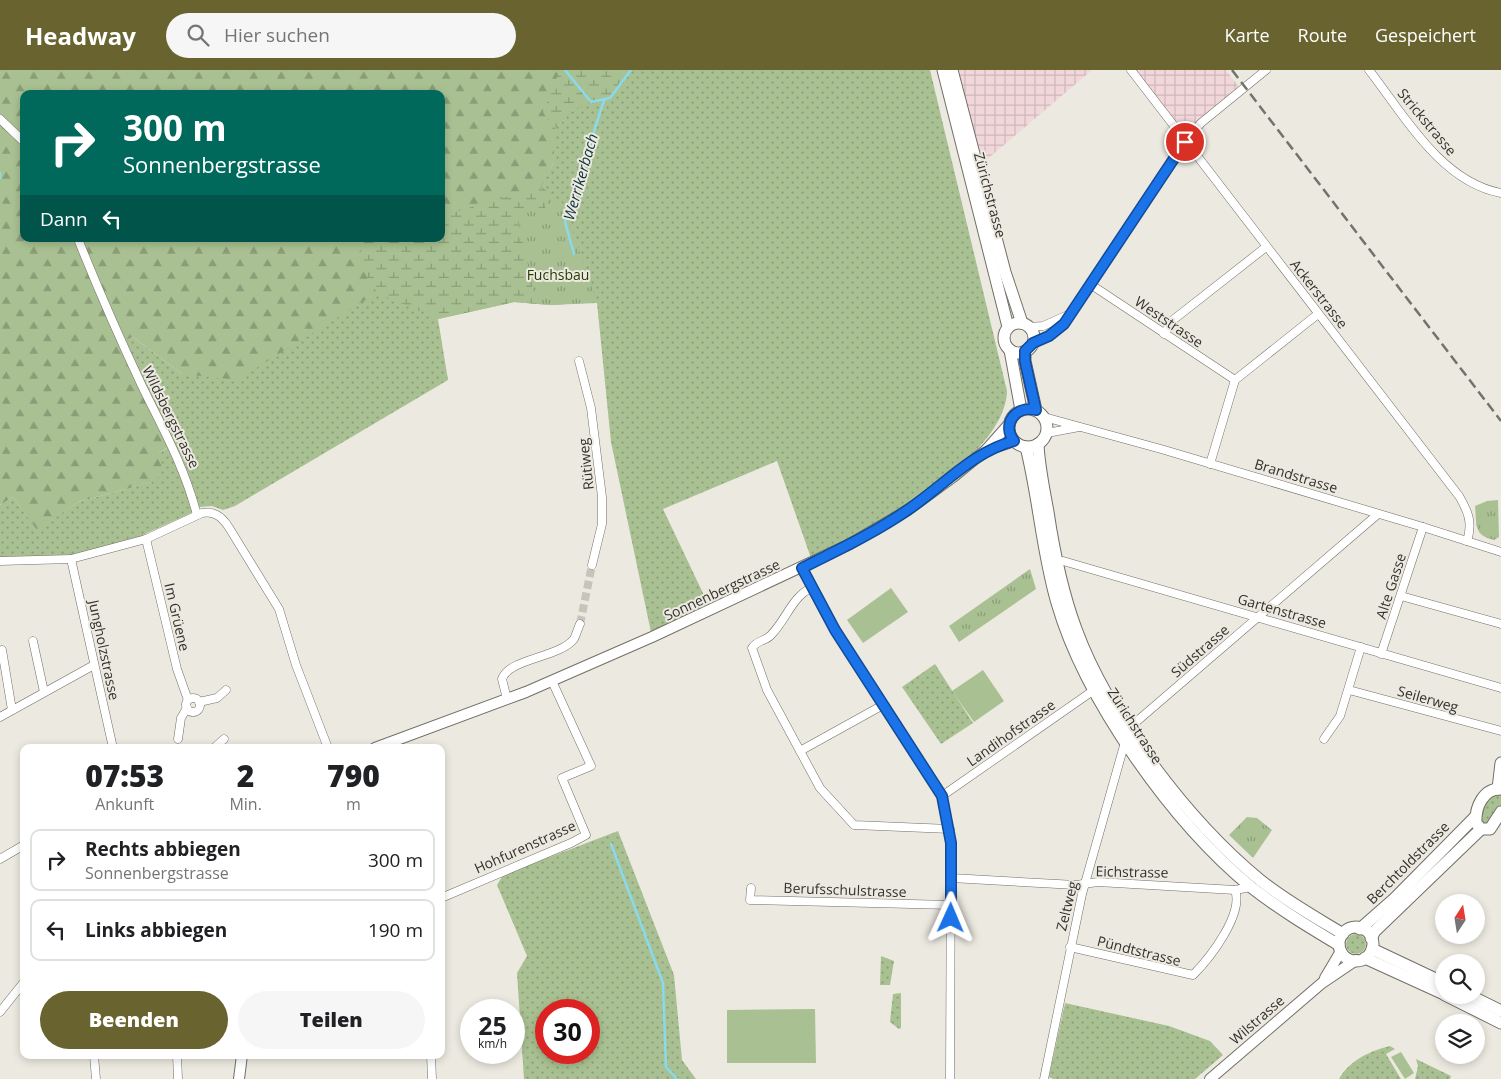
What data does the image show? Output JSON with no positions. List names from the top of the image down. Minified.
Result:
{"streets":{"main road":["Zürichstrasse","Berchtoldstrasse"],"street":["Strickstrasse","Ackerstrasse","Weststrasse","Wildsbergstrasse","Rütiweg","Brandstrasse","Alte Gasse","Sonnenbergstrasse","Gartenstrasse","Im Grüene","Jungholzstrasse","Südstrasse","Seilerweg","Landihofstrasse","Hohfurenstrasse","Eichstrasse","Berufsschulstrasse","Zeltweg","Pündtstrasse","Wilstrasse"]},"crossings":[["Zürichstrasse","Brandstrasse"],["Zürichstrasse","Sonnenbergstrasse"],["Zürichstrasse","Gartenstrasse"],["Zürichstrasse","Südstrasse"],["Zürichstrasse","Landihofstrasse"],["Zürichstrasse","Berchtoldstrasse"],["Zürichstrasse","Eichstrasse"],["Zürichstrasse","Zeltweg"],["Zürichstrasse","Wilstrasse"],["Ackerstrasse","Brandstrasse"],["Brandstrasse","Alte Gasse"],["Brandstrasse","Sonnenbergstrasse"],["Brandstrasse","Südstrasse"],["Alte Gasse","Gartenstrasse"],["Sonnenbergstrasse","Hohfurenstrasse"],["Gartenstrasse","Südstrasse"],["Berchtoldstrasse","Wilstrasse"],["Eichstrasse","Zeltweg"],["Eichstrasse","Pündtstrasse"],["Zeltweg","Pündtstrasse"]],"water":["Werrikerbach"],"parks":["Fuchsbau"],"north":"top","page":{"header":"Headway","search":"Hier suchen","nav":["Karte","Route","Gespeichert"],"turn":["300 m","Sonnenbergstrasse"],"then":"Dann","eta":["07:53","Ankunft","2","Min.","790","m"],"list":[{"name":"Rechts abbiegen","note":"Sonnenbergstrasse","value":"300 m"},{"name":"Links abbiegen","value":"190 m"}],"buttons":["Beenden","Teilen"],"speed":"25 km/h","limit":"30"}}
